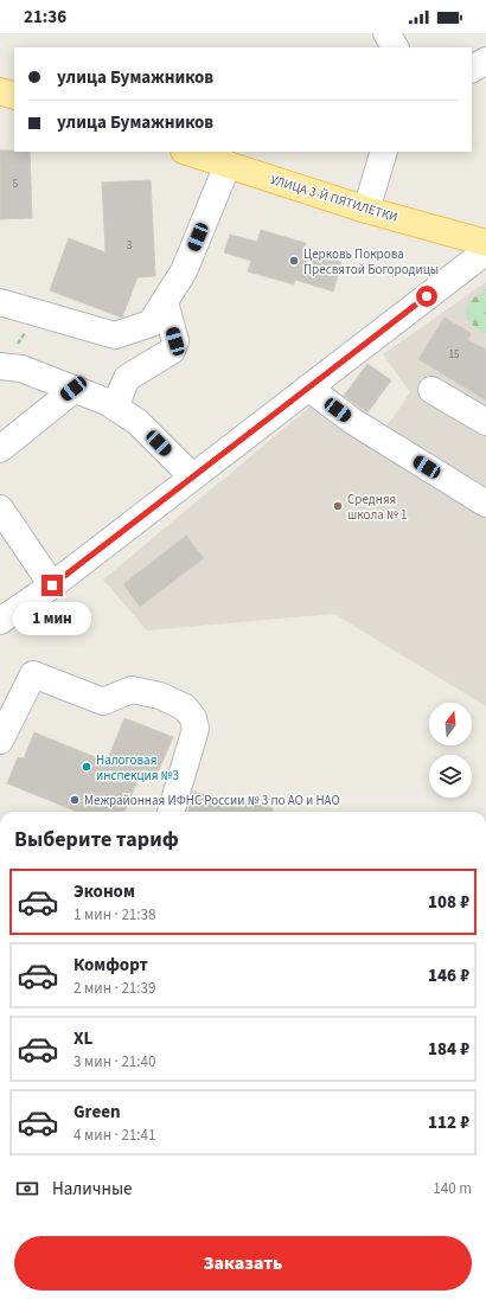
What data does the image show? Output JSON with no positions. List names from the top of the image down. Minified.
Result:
{"streets":{"main road":["УЛИЦА 3-Й ПЯТИЛЕТКИ"]},"places":["Церковь Покрова Пресвятой Богородицы","Средняя школа № 1","Налоговая инспекция №3","Межрайонная ИФНС России № 3 по АО и НАО"],"house_numbers":["5","3","15"],"north":"top","page":{"status":"21:36","banner":["улица Бумажников","улица Бумажников"],"bubble":"1 мин","heading":"Выберите тариф","list":[{"name":"Эконом","note":"1 мин · 21:38","value":"108 ₽"},{"name":"Комфорт","note":"2 мин · 21:39","value":"146 ₽"},{"name":"XL","note":"3 мин · 21:40","value":"184 ₽"},{"name":"Green","note":"4 мин · 21:41","value":"112 ₽"}],"pay":["Наличные","140 m"],"buttons":"Заказать"}}
